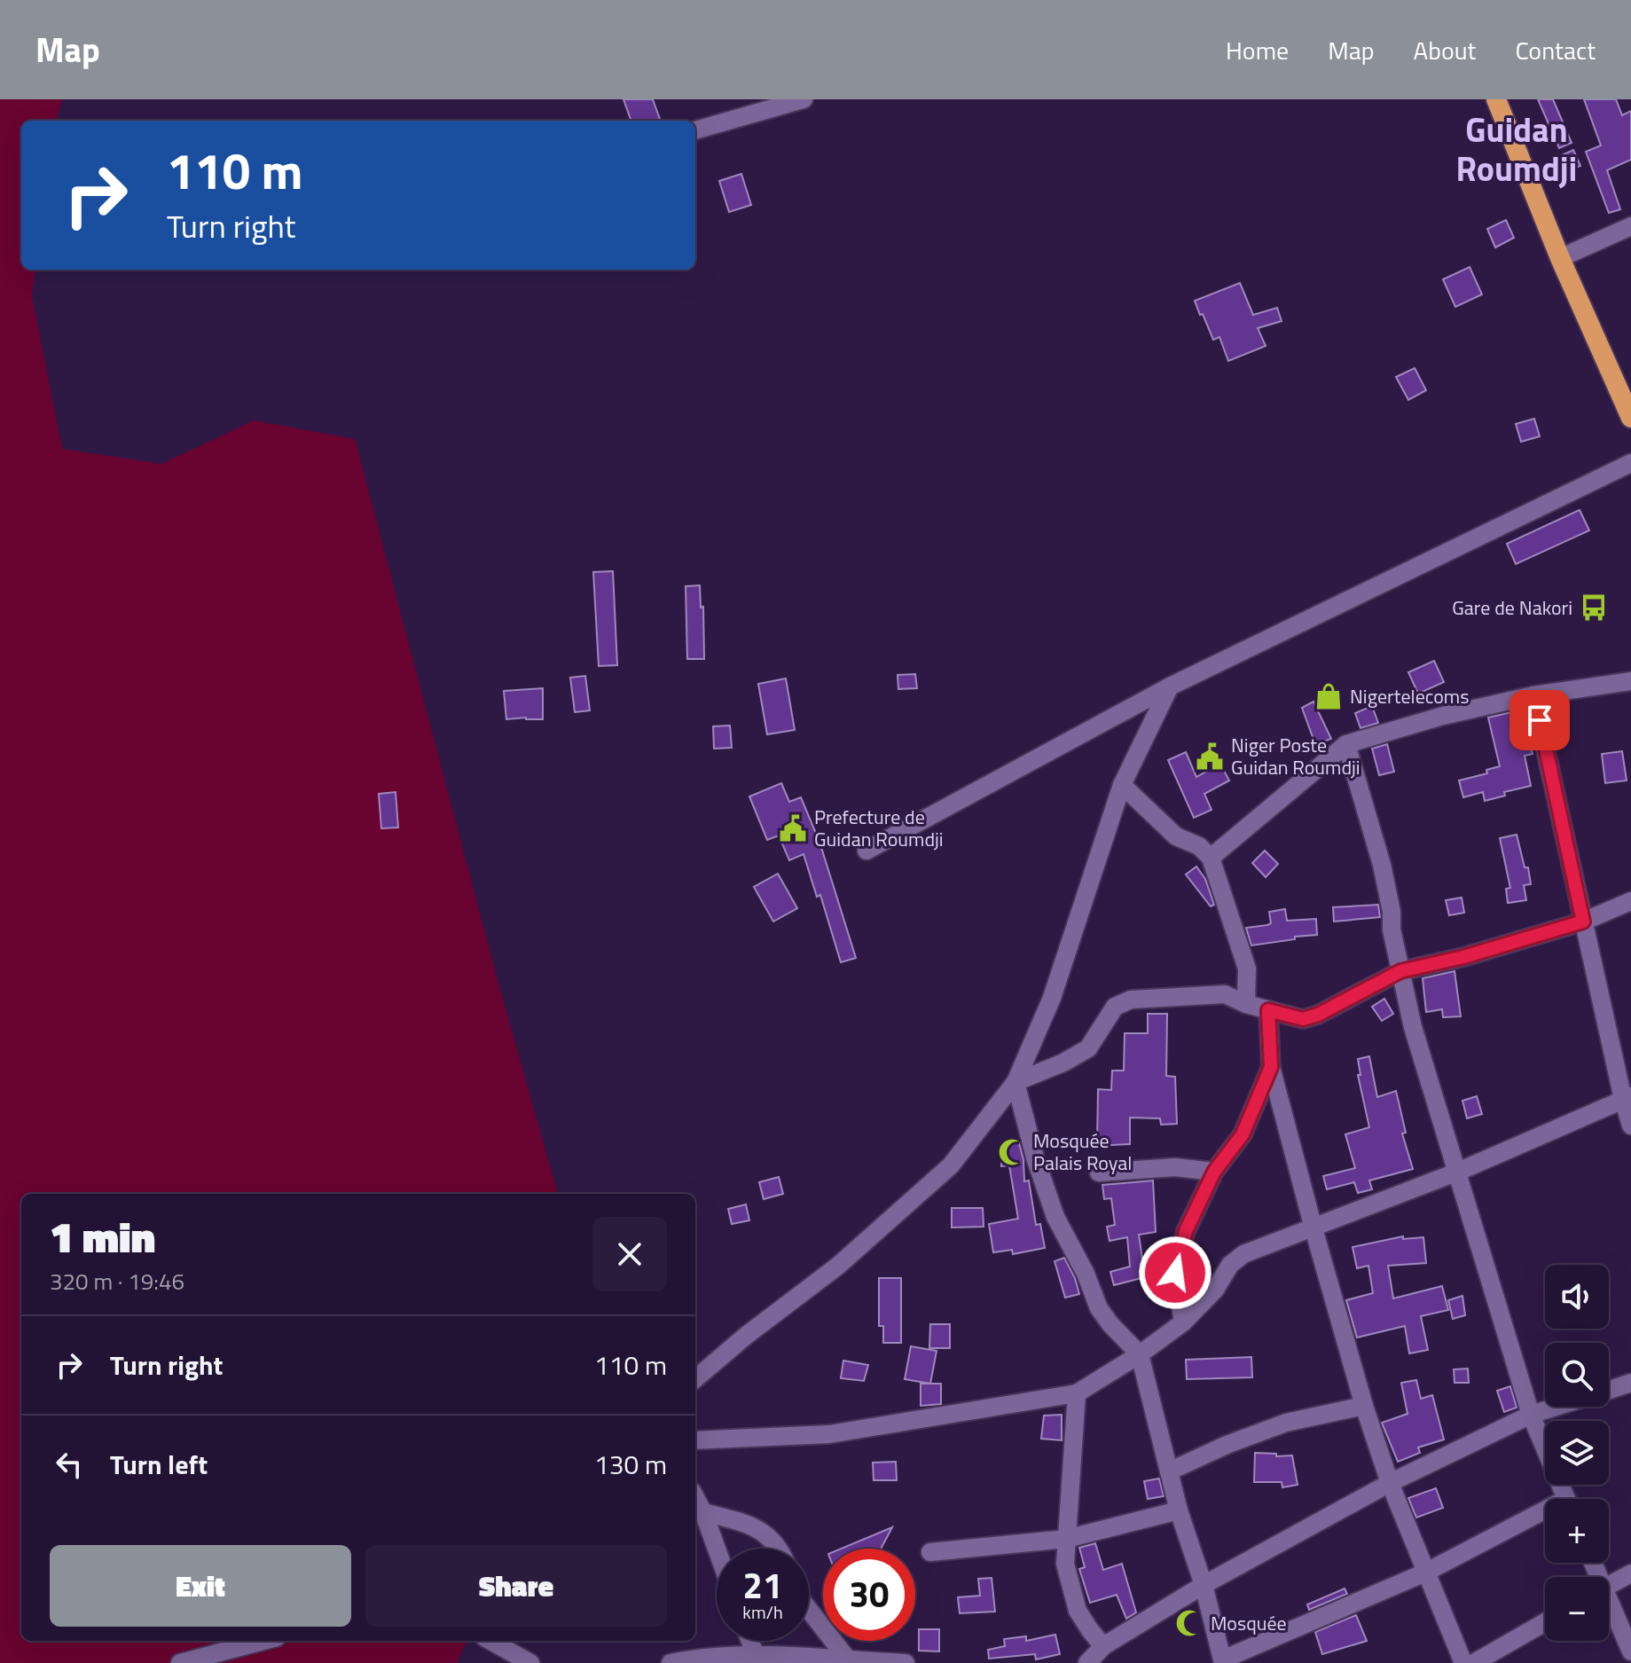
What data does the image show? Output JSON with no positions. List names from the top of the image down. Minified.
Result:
{"districts":["Guidan Roumdji"],"places":{"bus stop":["Gare de Nakori"],"shop":["Nigertelecoms"],"public building":["Niger Poste Guidan Roumdji","Prefecture de Guidan Roumdji"],"mosque":["Mosquée Palais Royal","Mosquée"]},"page":{"header":"Map","nav":["Home","Map","About","Contact"],"turn":["110 m","Turn right"],"heading":["1 min","320 m · 19:46"],"map_buttons":["+","−"],"list":[{"name":"Turn right","value":"110 m"},{"name":"Turn left","value":"130 m"}],"buttons":["Exit","Share"],"speed":"21 km/h","limit":"30"}}
